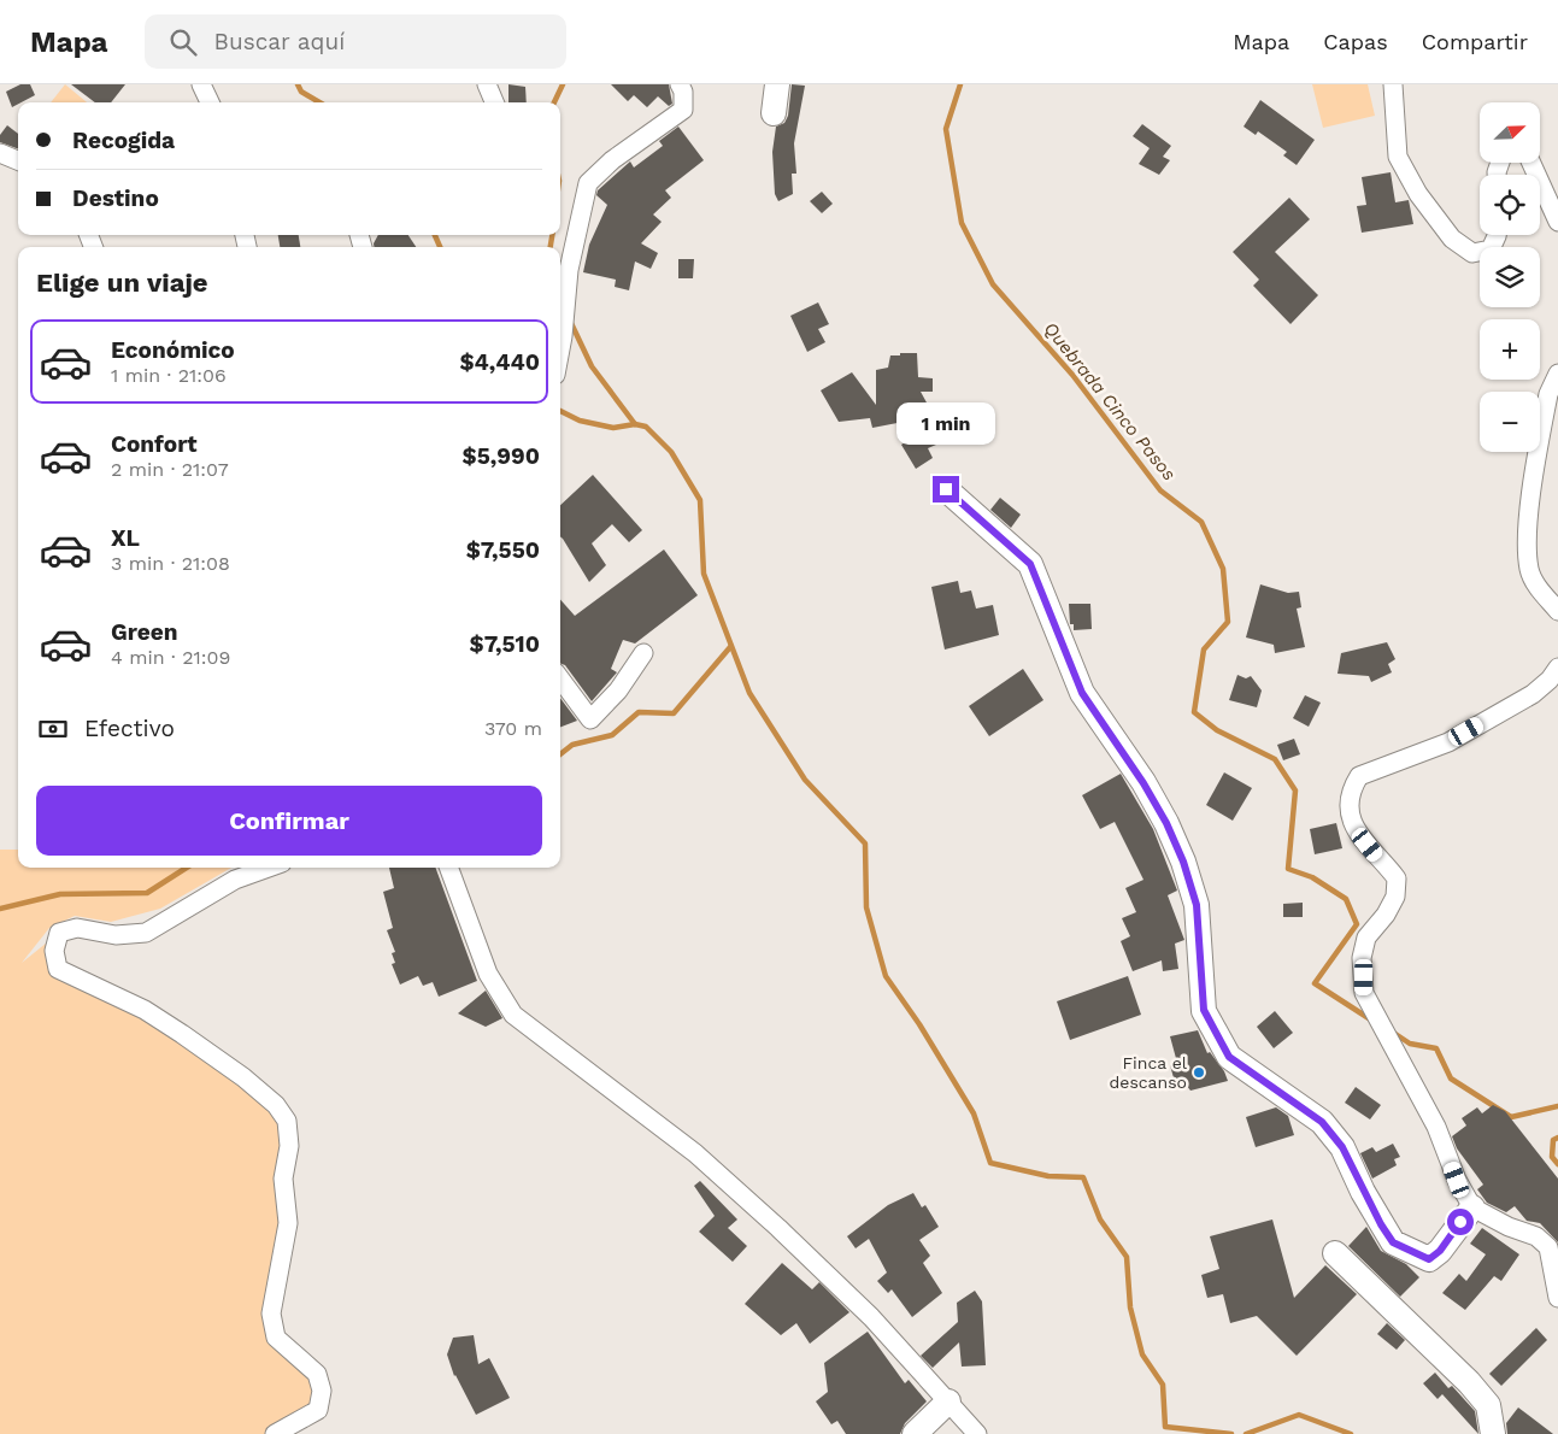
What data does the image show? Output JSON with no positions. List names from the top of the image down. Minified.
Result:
{"water":["Quebrada Cinco Pasos"],"places":["Finca el descanso"],"north":"top right","page":{"header":"Mapa","search":"Buscar aquí","nav":["Mapa","Capas","Compartir"],"map_buttons":["+","−"],"banner":["Recogida","Destino"],"heading":"Elige un viaje","list":[{"name":"Económico","note":"1 min · 21:06","value":"$4,440"},{"name":"Confort","note":"2 min · 21:07","value":"$5,990"},{"name":"XL","note":"3 min · 21:08","value":"$7,550"},{"name":"Green","note":"4 min · 21:09","value":"$7,510"}],"bubble":"1 min","pay":["Efectivo","370 m"],"buttons":"Confirmar"}}
